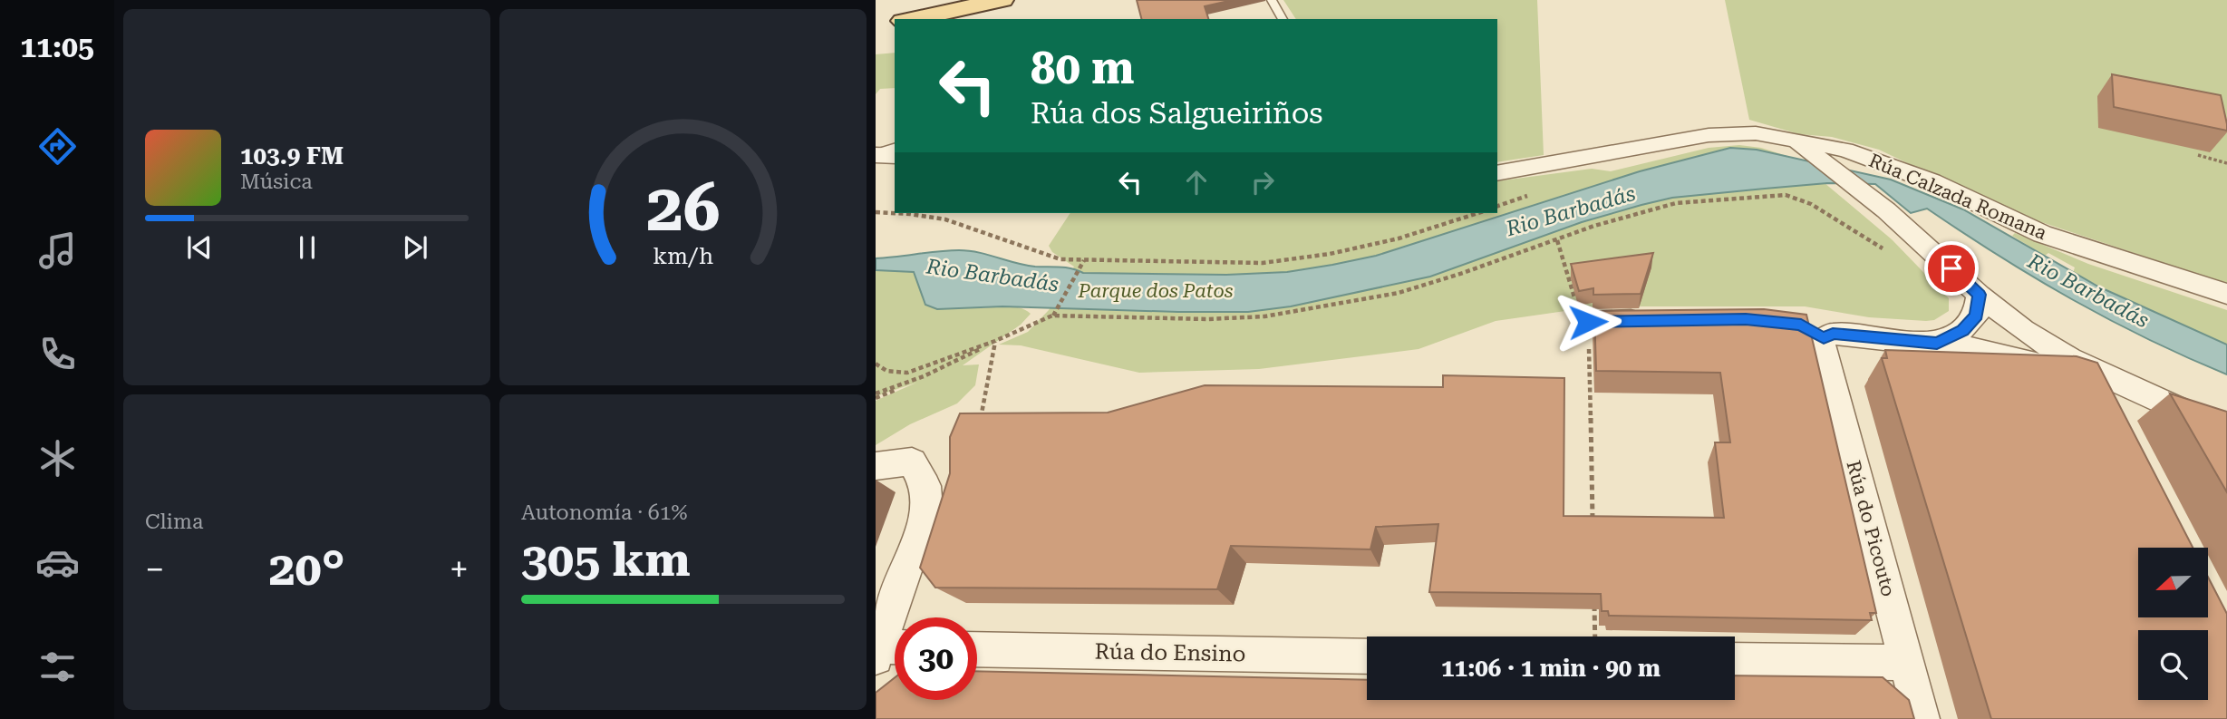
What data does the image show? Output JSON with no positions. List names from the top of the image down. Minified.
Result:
{"streets":{"street":["Rúa Calzada Romana","Rúa do Picouto","Rúa do Ensino"]},"water":["Rio Barbadás"],"parks":["Parque dos Patos"],"north":"left","page":{"tabs":"11:05","turn":["80 m","Rúa dos Salgueiriños"],"song":["103.9 FM","Música"],"tile":["Clima",["Autonomía · 61%","305 km"]],"heat":["−","20°","+"],"limit":"30","trip":"11:06 · 1 min · 90 m","gauge":["26","km/h"]}}
